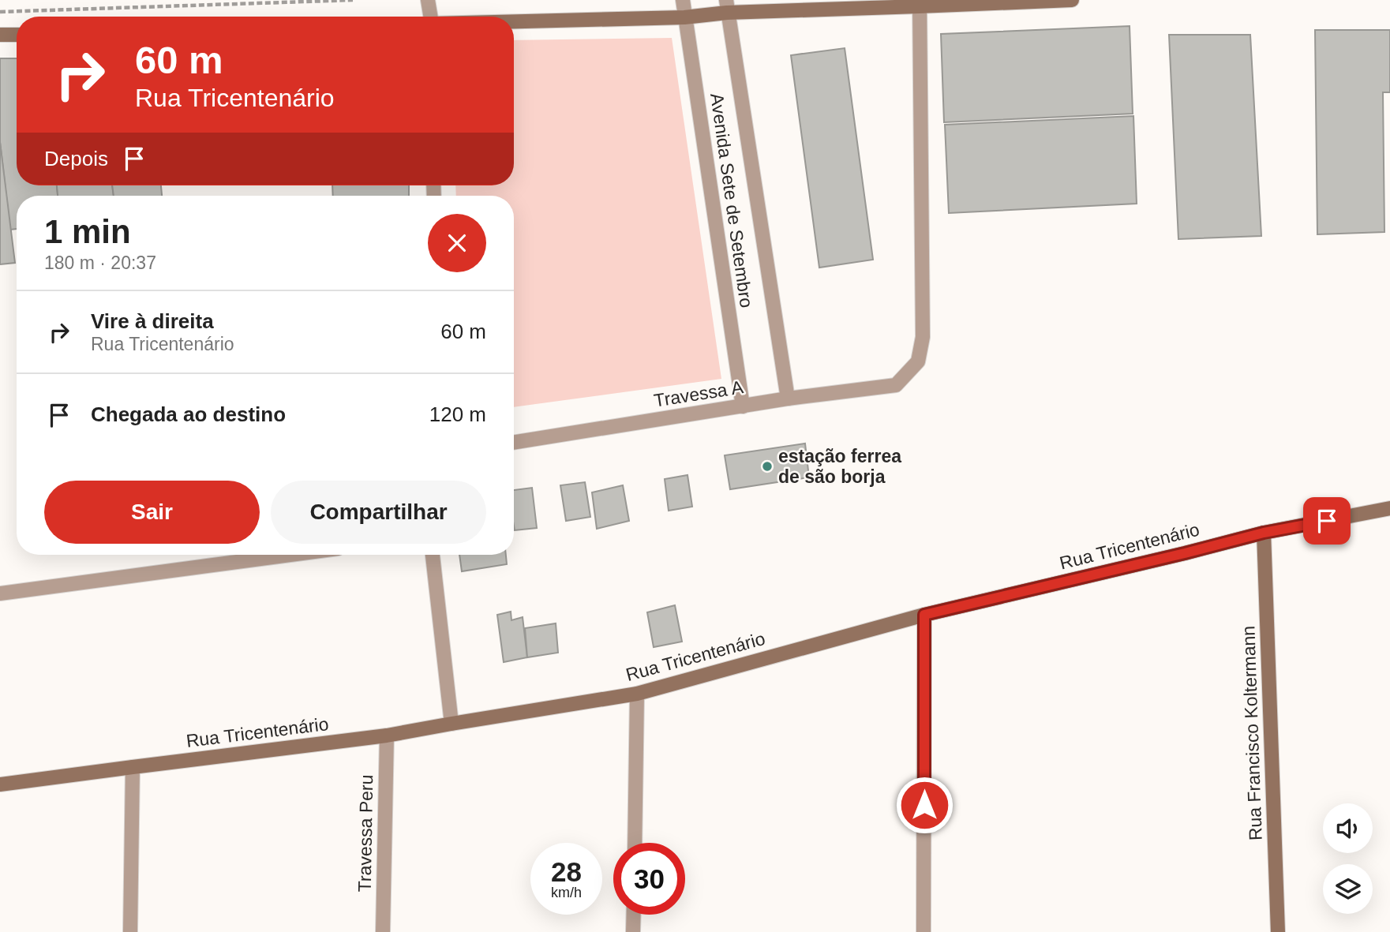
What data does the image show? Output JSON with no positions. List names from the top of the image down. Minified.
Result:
{"streets":{"street":["Avenida Sete de Setembro","Travessa A","Rua Tricentenário","Rua Francisco Koltermann","Travessa Peru"]},"crossings":[["Avenida Sete de Setembro","Travessa A"],["Rua Tricentenário","Rua Francisco Koltermann"],["Rua Tricentenário","Travessa Peru"]],"places":["estação ferrea de são borja"],"page":{"turn":["60 m","Rua Tricentenário"],"then":"Depois","heading":["1 min","180 m · 20:37"],"list":[{"name":"Vire à direita","note":"Rua Tricentenário","value":"60 m"},{"name":"Chegada ao destino","value":"120 m"}],"buttons":["Sair","Compartilhar"],"speed":"28 km/h","limit":"30"}}
